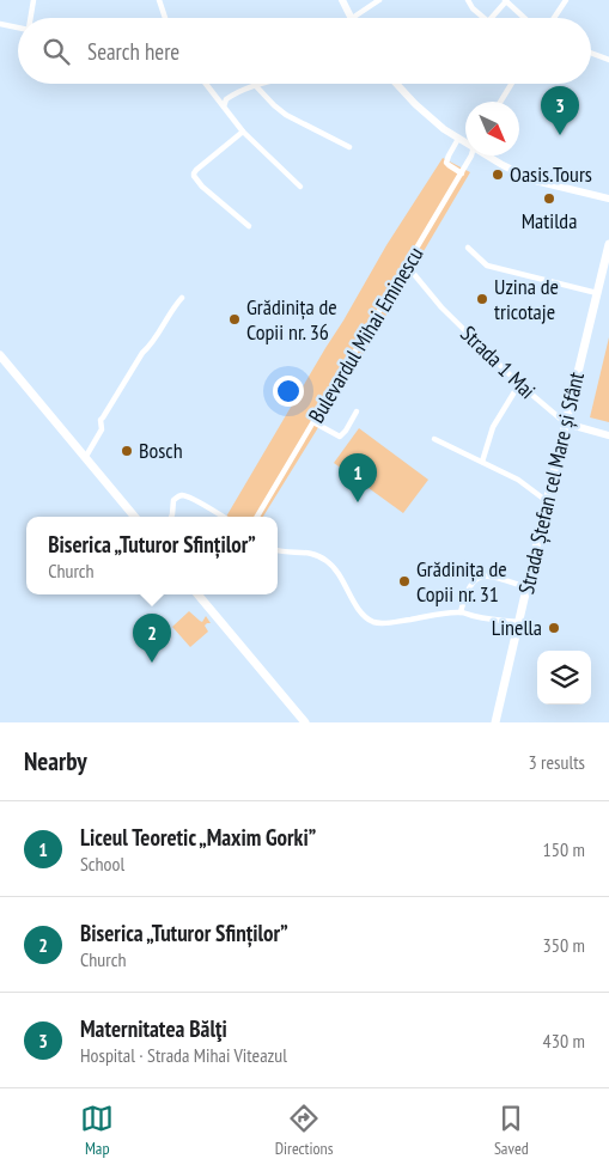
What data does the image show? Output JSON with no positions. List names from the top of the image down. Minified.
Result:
{"streets":{"main road":["Strada Ștefan cel Mare și Sfânt"],"street":["Bulevardul Mihai Eminescu","Strada 1 Mai"]},"crossings":[["Bulevardul Mihai Eminescu","Strada 1 Mai"],["Strada 1 Mai","Strada Ștefan cel Mare și Sfânt"]],"places":["Oasis.Tours","Matilda","Uzina de tricotaje","Grădinița de Copii nr. 36","Bosch","Grădinița de Copii nr. 31","Linella"],"north":"bottom right","page":{"search":"Search here","pins":["3","1","2"],"popup":["Biserica „Tuturor Sfinților”","Church"],"heading":["Nearby","3 results"],"list":[{"mark":"1","name":"Liceul Teoretic „Maxim Gorki”","note":"School","value":"150 m"},{"mark":"2","name":"Biserica „Tuturor Sfinților”","note":"Church","value":"350 m"},{"mark":"3","name":"Maternitatea Bălţi","note":"Hospital · Strada Mihai Viteazul","value":"430 m"}],"nav":["Map","Directions","Saved"]}}
